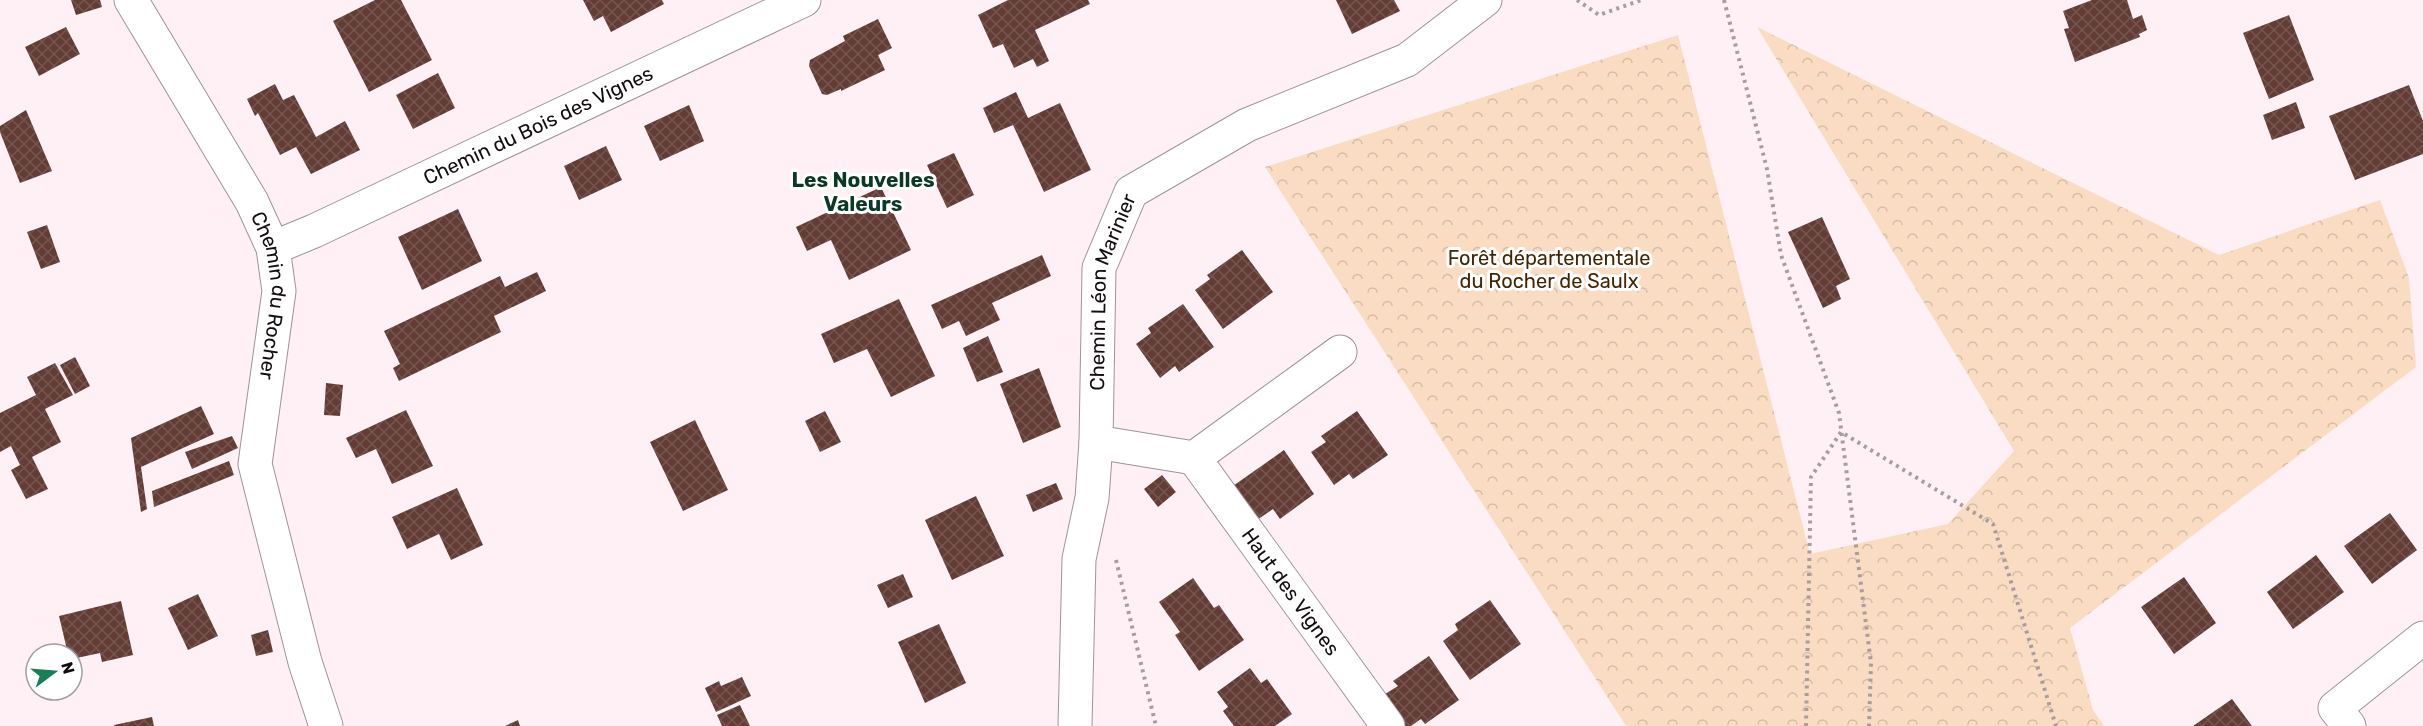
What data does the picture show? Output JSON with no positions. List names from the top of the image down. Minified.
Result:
{"streets":{"street":["Chemin du Bois des Vignes","Chemin Léon Marinier","Chemin du Rocher","Haut des Vignes"]},"crossings":[["Chemin du Bois des Vignes","Chemin du Rocher"]],"districts":["Les Nouvelles Valeurs"],"parks":["Forêt départementale du Rocher de Saulx"],"north":"right"}
